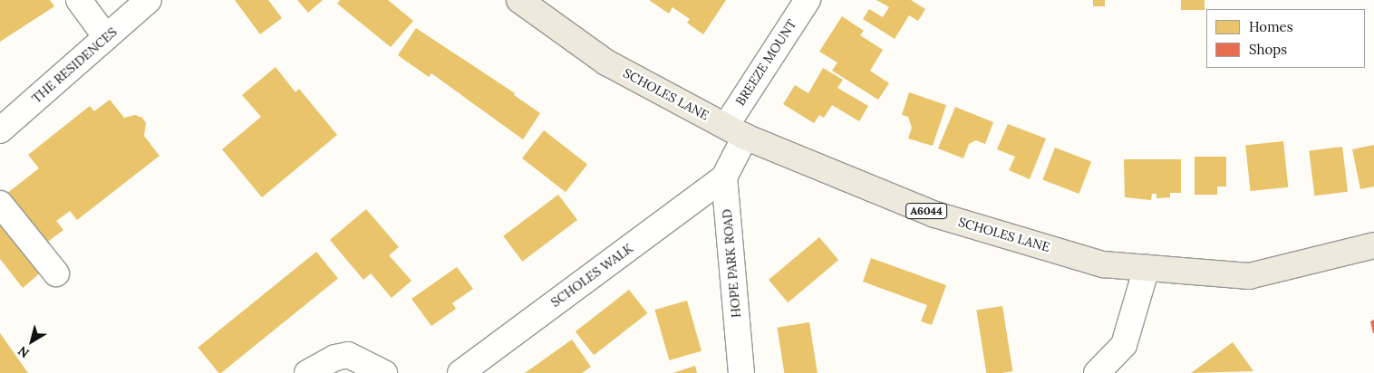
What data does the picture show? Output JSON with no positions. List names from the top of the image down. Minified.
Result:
{"streets":{"main road":["SCHOLES LANE","A6044"],"street":["BREEZE MOUNT","THE RESIDENCES","HOPE PARK ROAD","SCHOLES WALK"]},"crossings":[["BREEZE MOUNT","SCHOLES LANE"],["BREEZE MOUNT","HOPE PARK ROAD"],["BREEZE MOUNT","SCHOLES WALK"],["SCHOLES LANE","HOPE PARK ROAD"],["SCHOLES LANE","SCHOLES WALK"],["HOPE PARK ROAD","SCHOLES WALK"]],"legend":["Homes","Shops"],"north":"bottom left"}
